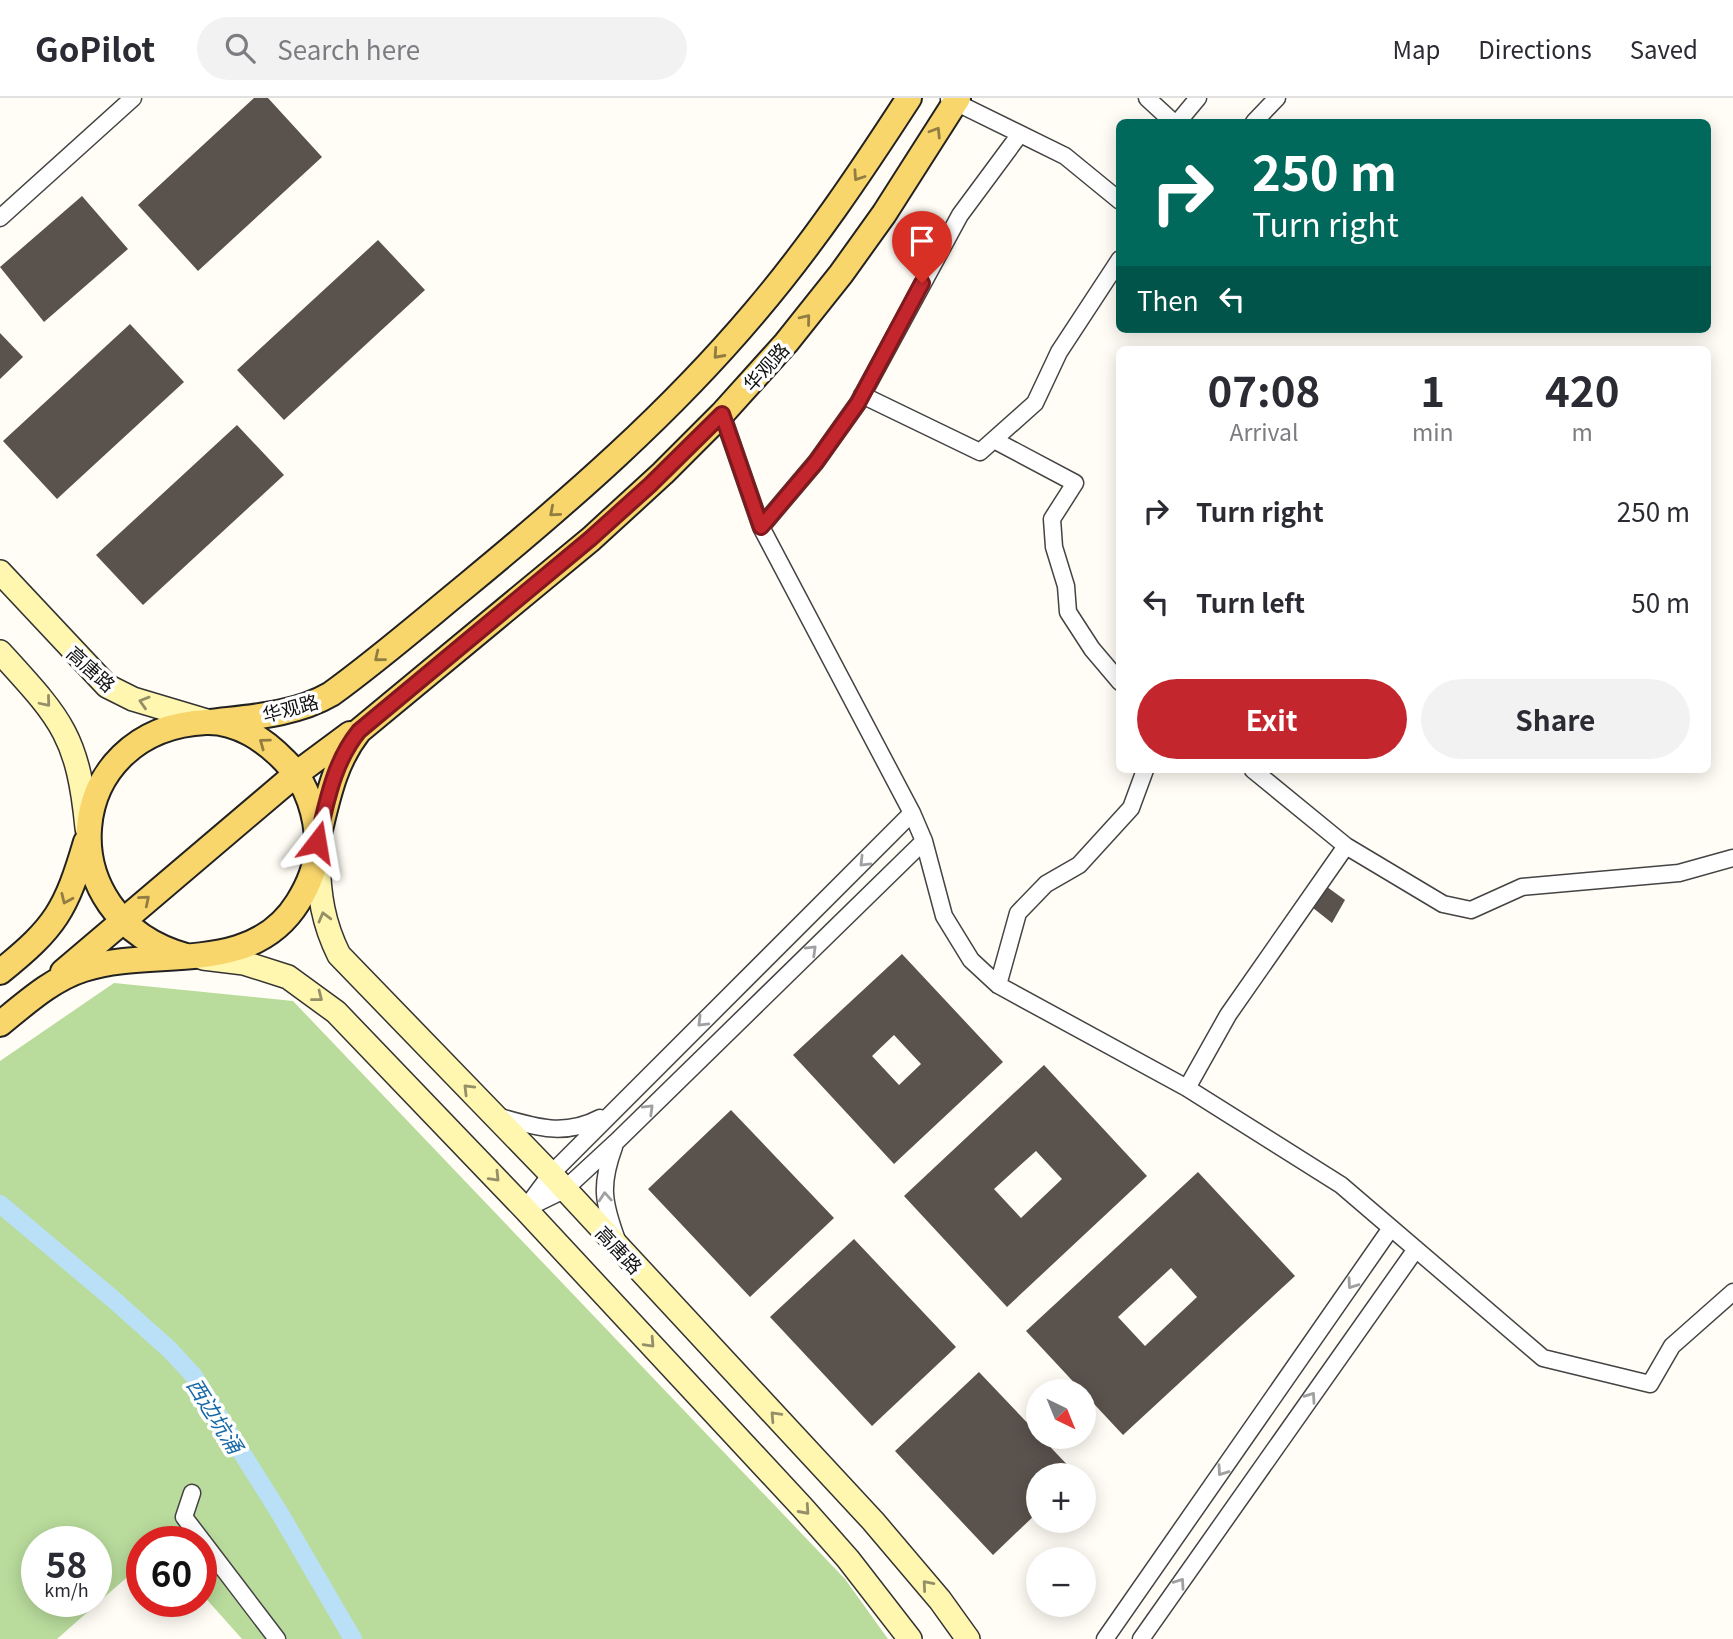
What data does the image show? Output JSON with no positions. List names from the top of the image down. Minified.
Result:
{"streets":{"main road":["华观路"],"street":["高唐路"]},"crossings":[["华观路","高唐路"]],"water":["西边坑涌"],"north":"bottom right","page":{"header":"GoPilot","search":"Search here","nav":["Map","Directions","Saved"],"turn":["250 m","Turn right"],"then":"Then","eta":["07:08","Arrival","1","min","420","m"],"list":[{"name":"Turn right","value":"250 m"},{"name":"Turn left","value":"50 m"}],"buttons":["Exit","Share"],"map_buttons":["+","−"],"speed":"58 km/h","limit":"60"}}
